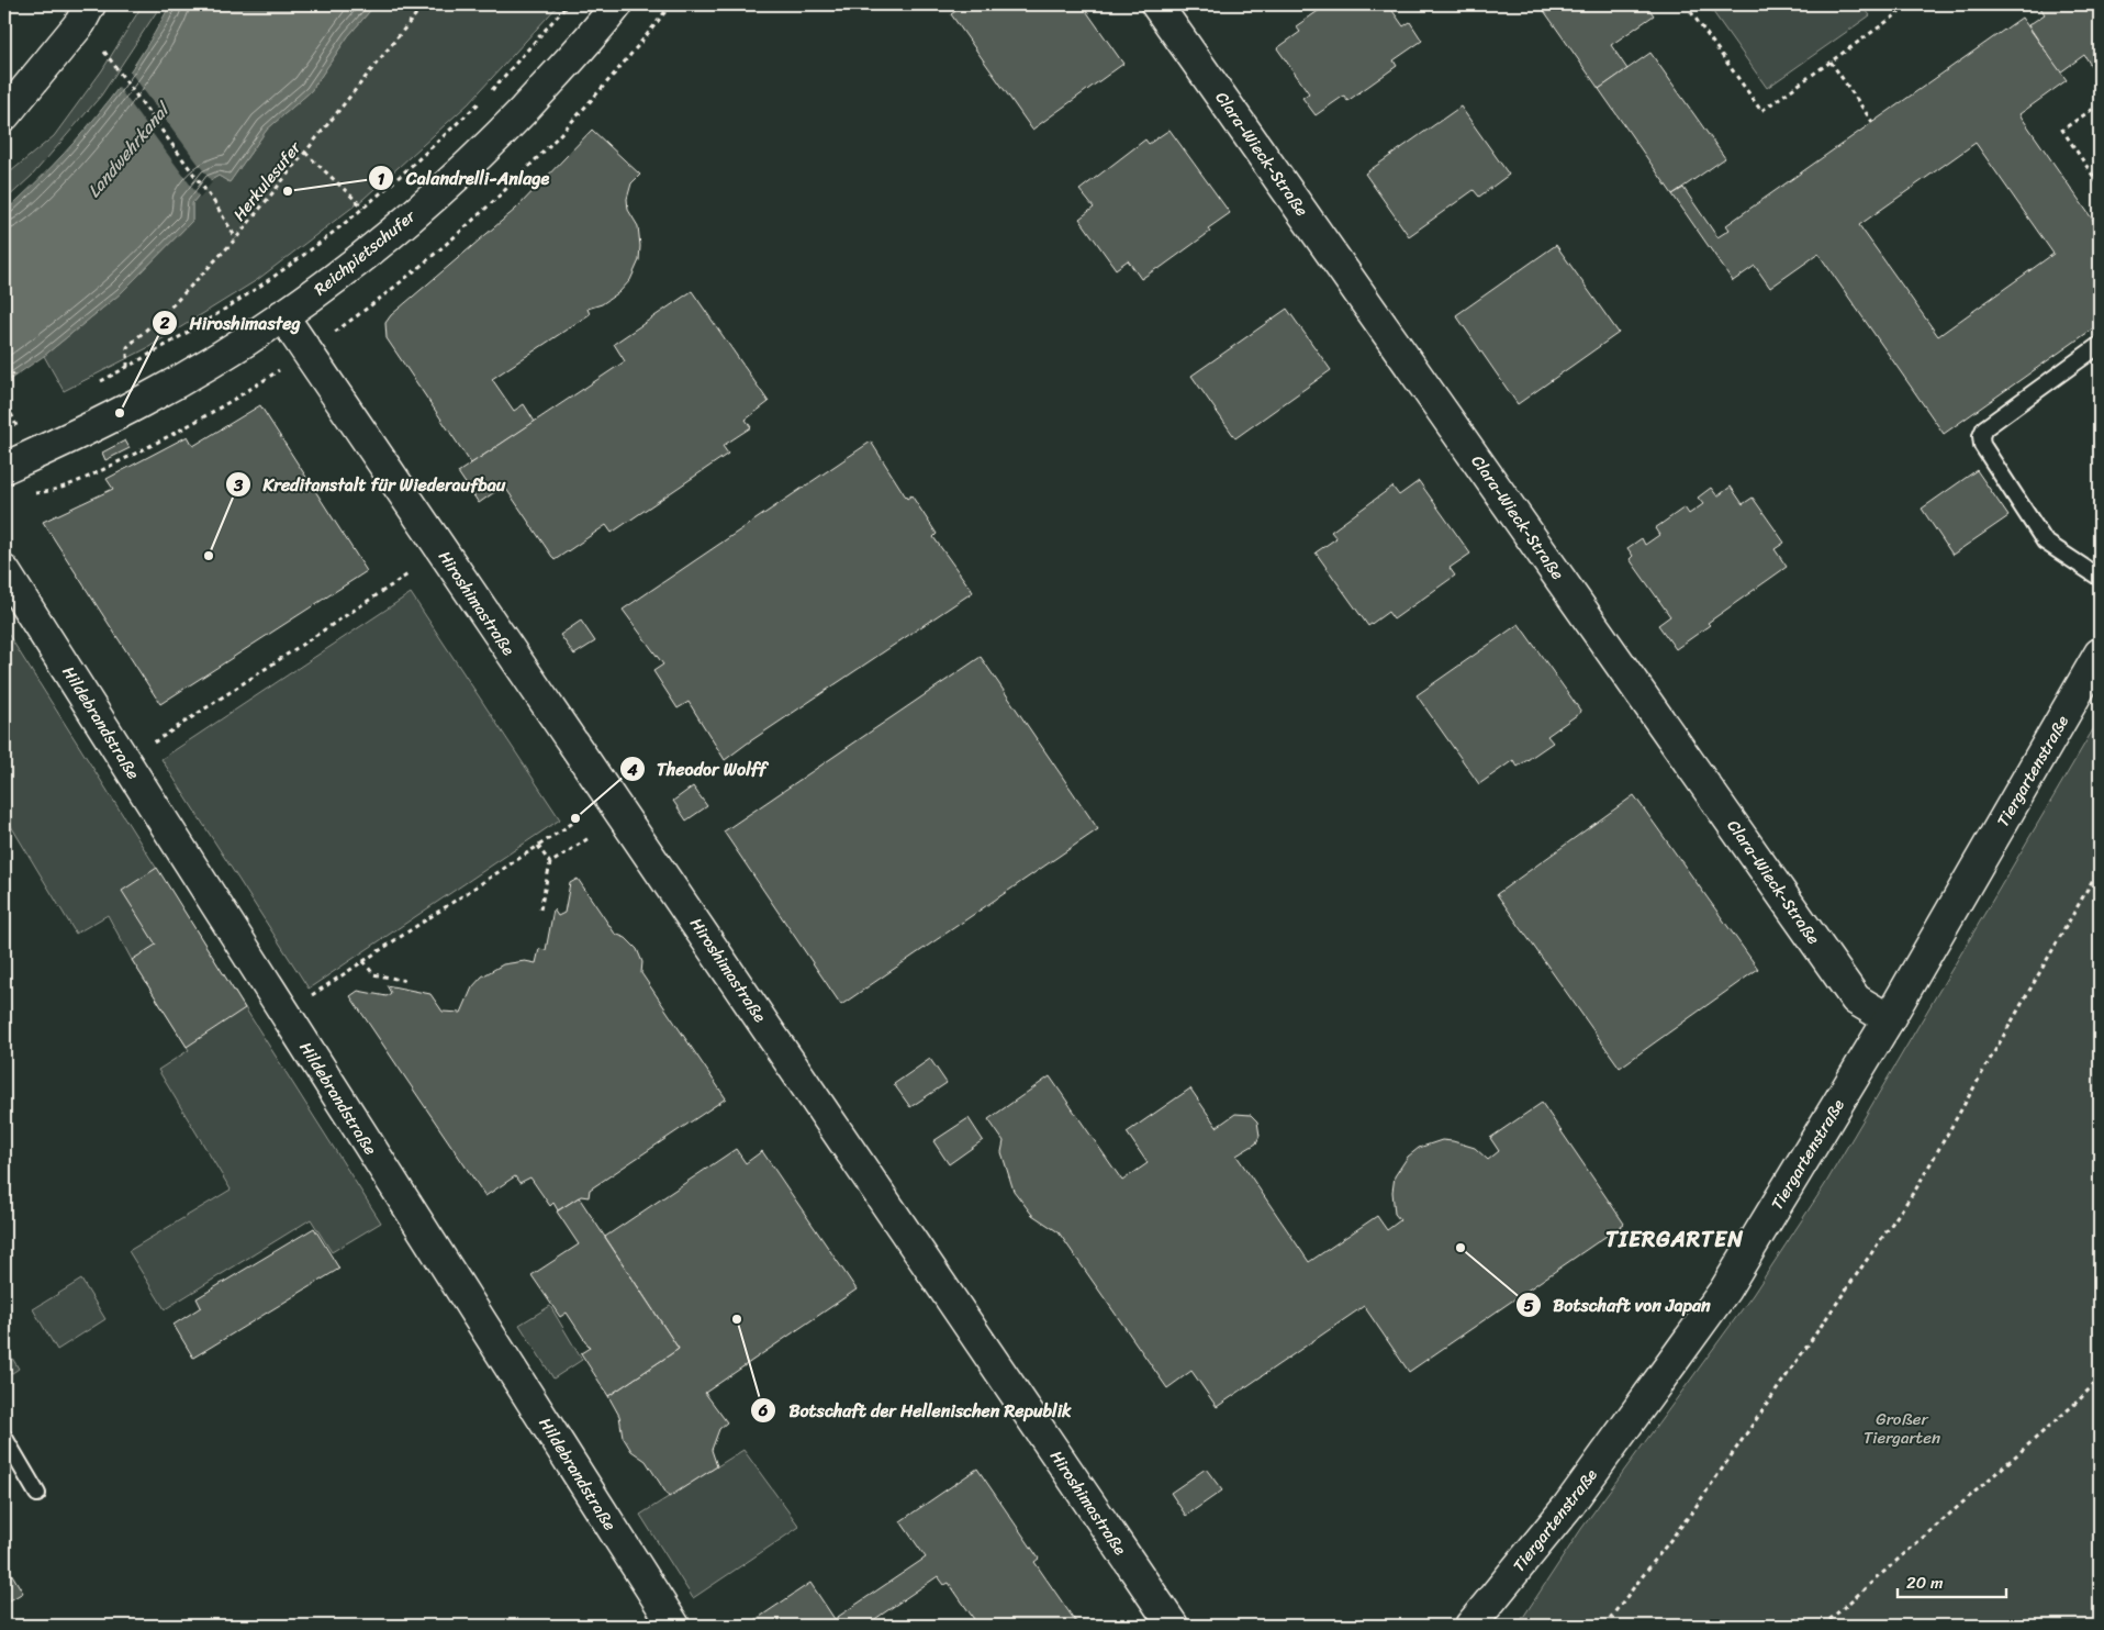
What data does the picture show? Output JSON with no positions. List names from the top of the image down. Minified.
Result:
{"streets":{"street":["Clara-Wieck-Straße","Reichpietschufer","Hiroshimastraße","Hildebrandstraße","Tiergartenstraße"],"path":["Herkulesufer"]},"crossings":[["Clara-Wieck-Straße","Tiergartenstraße"],["Reichpietschufer","Hiroshimastraße"]],"districts":["TIERGARTEN"],"water":["Landwehrkanal"],"parks":["Großer Tiergarten"],"places":["Calandrelli-Anlage","Hiroshimasteg","Kreditanstalt für Wiederaufbau","Theodor Wolff","Botschaft von Japan","Botschaft der Hellenischen Republik"],"scale_bar":"20 m"}
